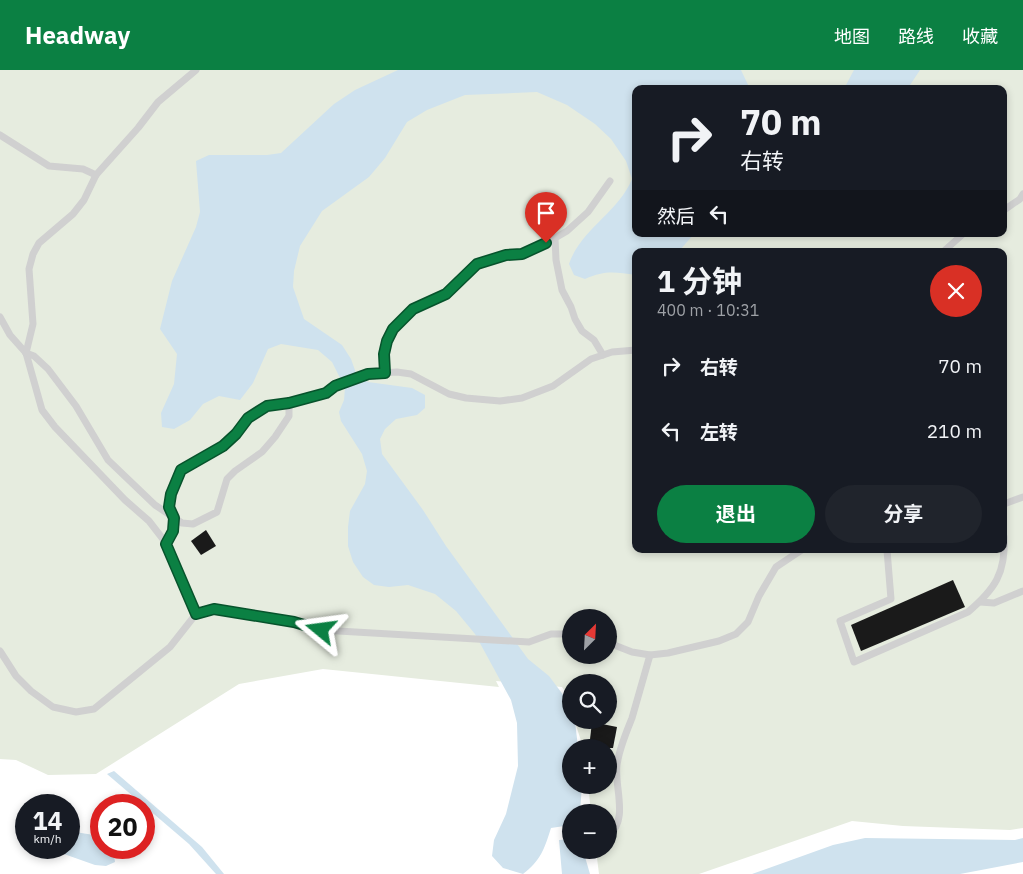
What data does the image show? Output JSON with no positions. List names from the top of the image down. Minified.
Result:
{"north":"top right","page":{"header":"Headway","nav":["地图","路线","收藏"],"turn":["70 m","右转"],"then":"然后","heading":["1 分钟","400 m · 10:31"],"list":[{"name":"右转","value":"70 m"},{"name":"左转","value":"210 m"}],"buttons":["退出","分享"],"map_buttons":["+","−"],"speed":"14 km/h","limit":"20"}}
